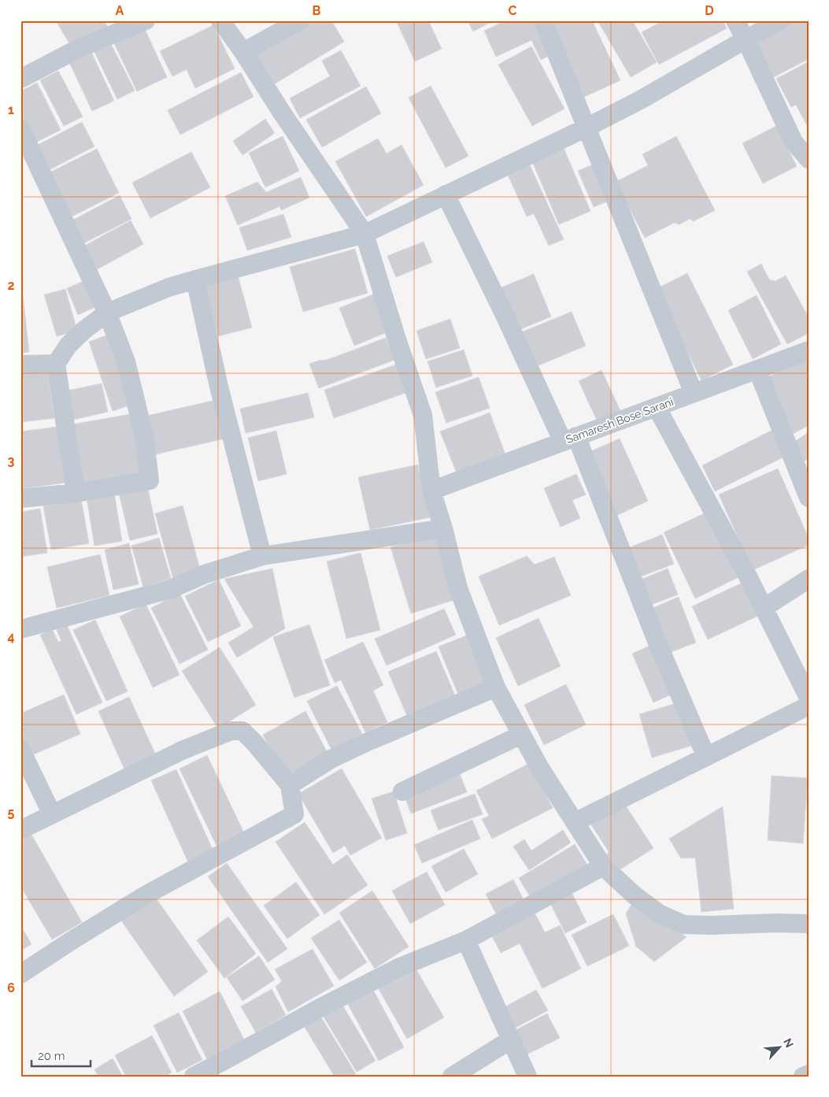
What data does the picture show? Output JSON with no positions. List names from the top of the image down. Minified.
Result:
{"streets":{"street":["Samaresh Bose Sarani"]},"scale_bar":"20 m","north":"top right","grid":{"columns":["A","B","C","D"],"rows":["1","2","3","4","5","6"]}}
